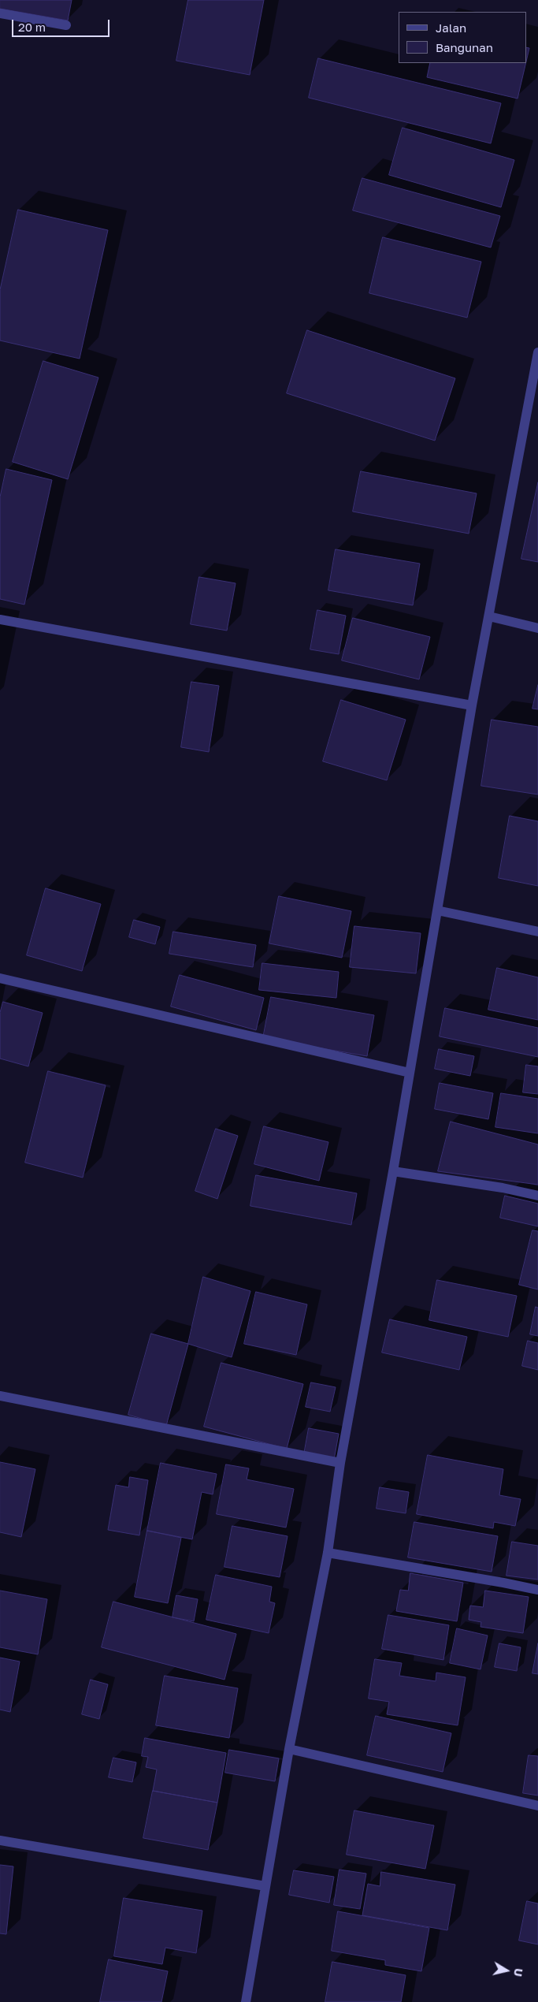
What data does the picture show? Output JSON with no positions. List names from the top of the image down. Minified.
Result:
{"legend":["Jalan","Bangunan"],"scale_bar":"20 m","north":"right"}
